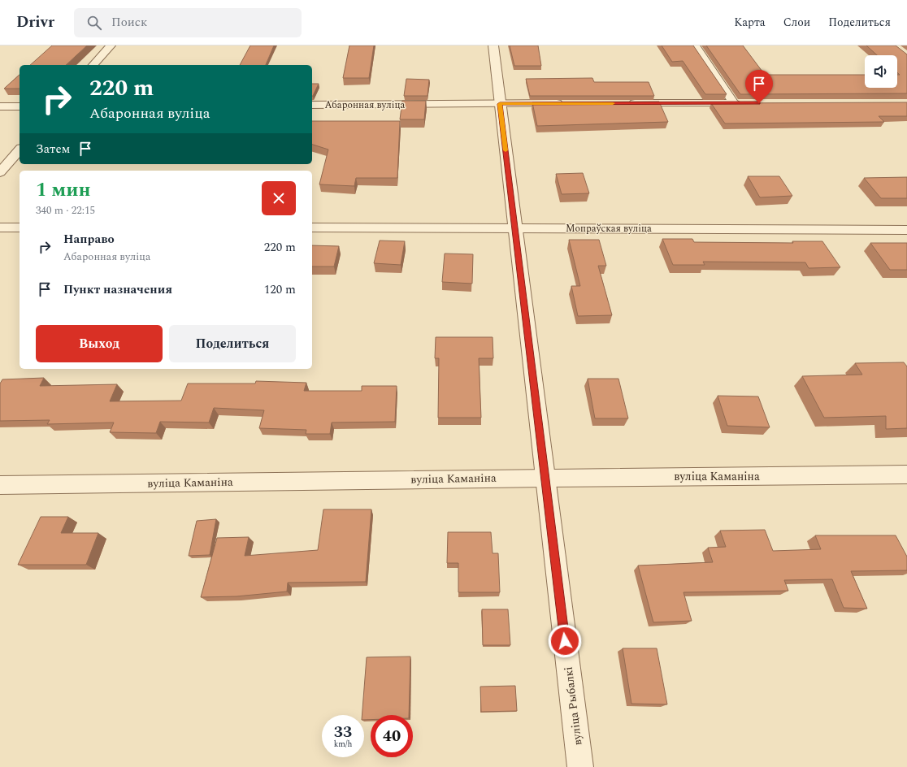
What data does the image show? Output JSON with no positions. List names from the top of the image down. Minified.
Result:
{"streets":{"street":["Абаронная вуліца","Мопраўская вуліца","вуліца Каманіна","вуліца Рыбалкі"]},"crossings":[["Абаронная вуліца","вуліца Рыбалкі"],["Мопраўская вуліца","вуліца Рыбалкі"],["вуліца Каманіна","вуліца Рыбалкі"]],"page":{"header":"Drivr","search":"Поиск","nav":["Карта","Слои","Поделиться"],"turn":["220 m","Абаронная вуліца"],"then":"Затем","heading":["1 мин","340 m · 22:15"],"list":[{"name":"Направо","note":"Абаронная вуліца","value":"220 m"},{"name":"Пункт назначения","value":"120 m"}],"buttons":["Выход","Поделиться"],"speed":"33 km/h","limit":"40"}}
